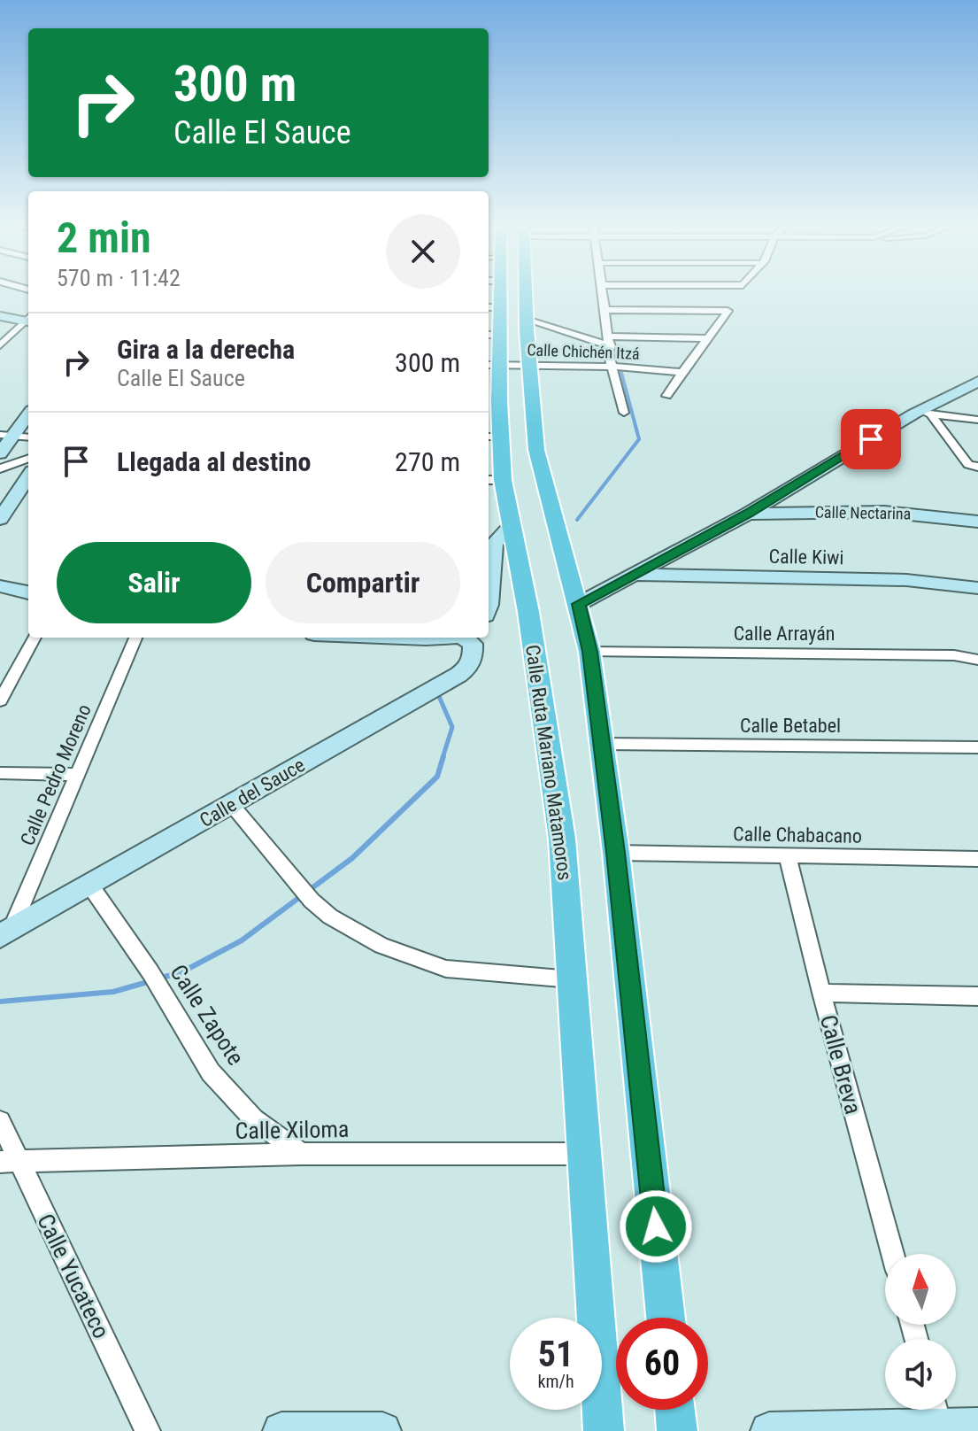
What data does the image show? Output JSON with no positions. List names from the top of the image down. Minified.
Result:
{"streets":{"main road":["Calle Ruta Mariano Matamoros"],"street":["Calle Chichén Itzá","Calle Nectarina","Calle Kiwi","Calle Arrayán","Calle Betabel","Calle Pedro Moreno","Calle del Sauce","Calle Chabacano","Calle Zapote","Calle Breva","Calle Xiloma","Calle Yucateco"]},"crossings":[["Calle Chichén Itzá","Calle Ruta Mariano Matamoros"],["Calle Ruta Mariano Matamoros","Calle Xiloma"],["Calle Pedro Moreno","Calle del Sauce"],["Calle del Sauce","Calle Zapote"],["Calle Chabacano","Calle Breva"],["Calle Zapote","Calle Xiloma"],["Calle Xiloma","Calle Yucateco"]],"north":"top","page":{"turn":["300 m","Calle El Sauce"],"heading":["2 min","570 m · 11:42"],"list":[{"name":"Gira a la derecha","note":"Calle El Sauce","value":"300 m"},{"name":"Llegada al destino","value":"270 m"}],"buttons":["Salir","Compartir"],"speed":"51 km/h","limit":"60"}}
